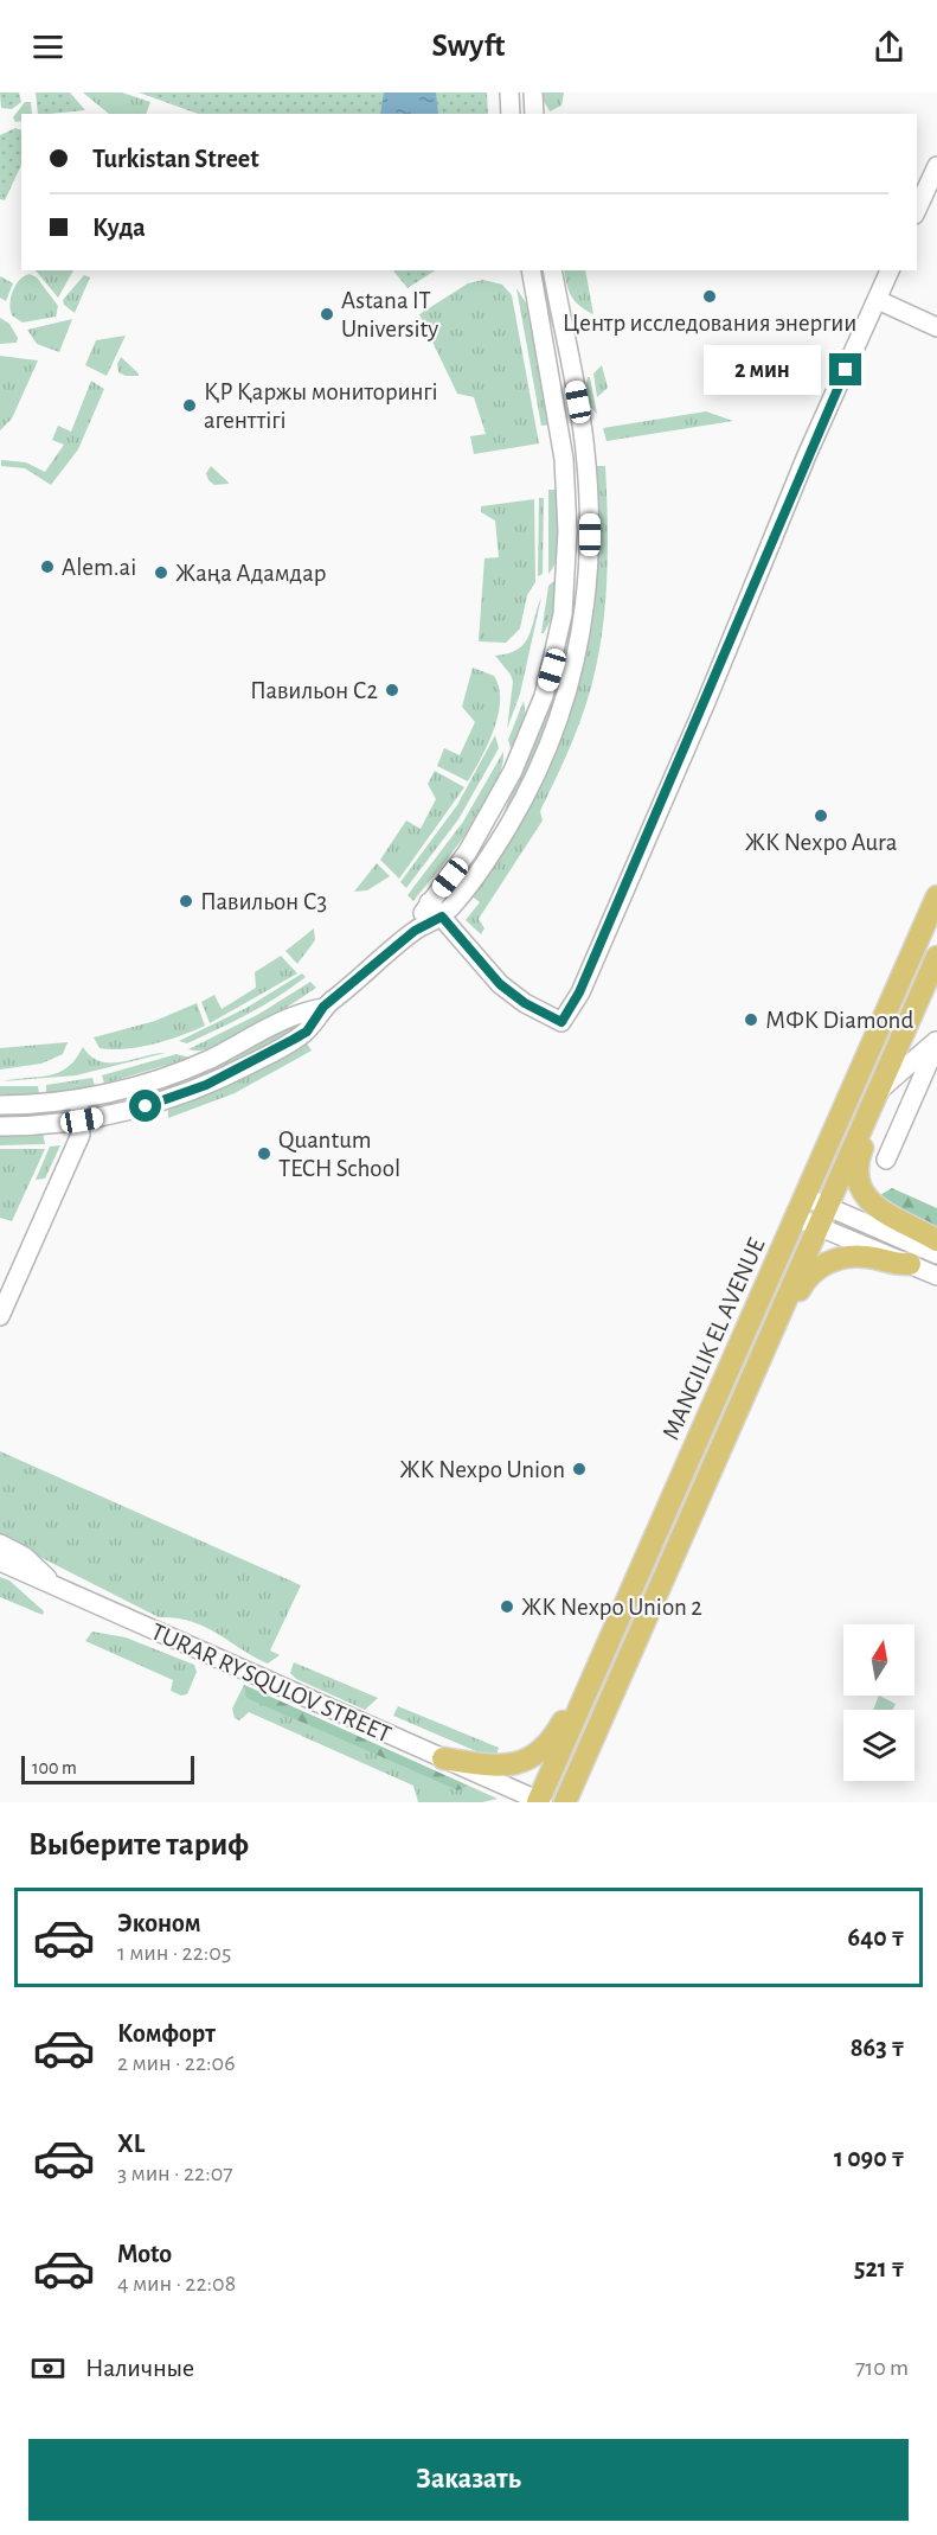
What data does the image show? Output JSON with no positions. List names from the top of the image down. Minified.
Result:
{"streets":{"main road":["MANGILIK EL AVENUE"],"street":["TURAR RYSQULOV STREET"]},"crossings":[["MANGILIK EL AVENUE","TURAR RYSQULOV STREET"]],"places":["Центр исследования энергии","Astana IT University","ҚР Қаржы мониторингі агенттігі","Alem.ai","Жаңа Адамдар","Павильон С2","ЖК Nexpo Aura","Павильон С3","МФК Diamond","Quantum TECH School","ЖК Nexpo Union","ЖК Nexpo Union 2"],"scale_bar":"100 m","north":"top","page":{"header":"Swyft","banner":["Turkistan Street","Куда"],"bubble":"2 мин","scale":"100 m","heading":"Выберите тариф","list":[{"name":"Эконом","note":"1 мин · 22:05","value":"640 ₸"},{"name":"Комфорт","note":"2 мин · 22:06","value":"863 ₸"},{"name":"XL","note":"3 мин · 22:07","value":"1 090 ₸"},{"name":"Moto","note":"4 мин · 22:08","value":"521 ₸"}],"pay":["Наличные","710 m"],"buttons":"Заказать"}}
